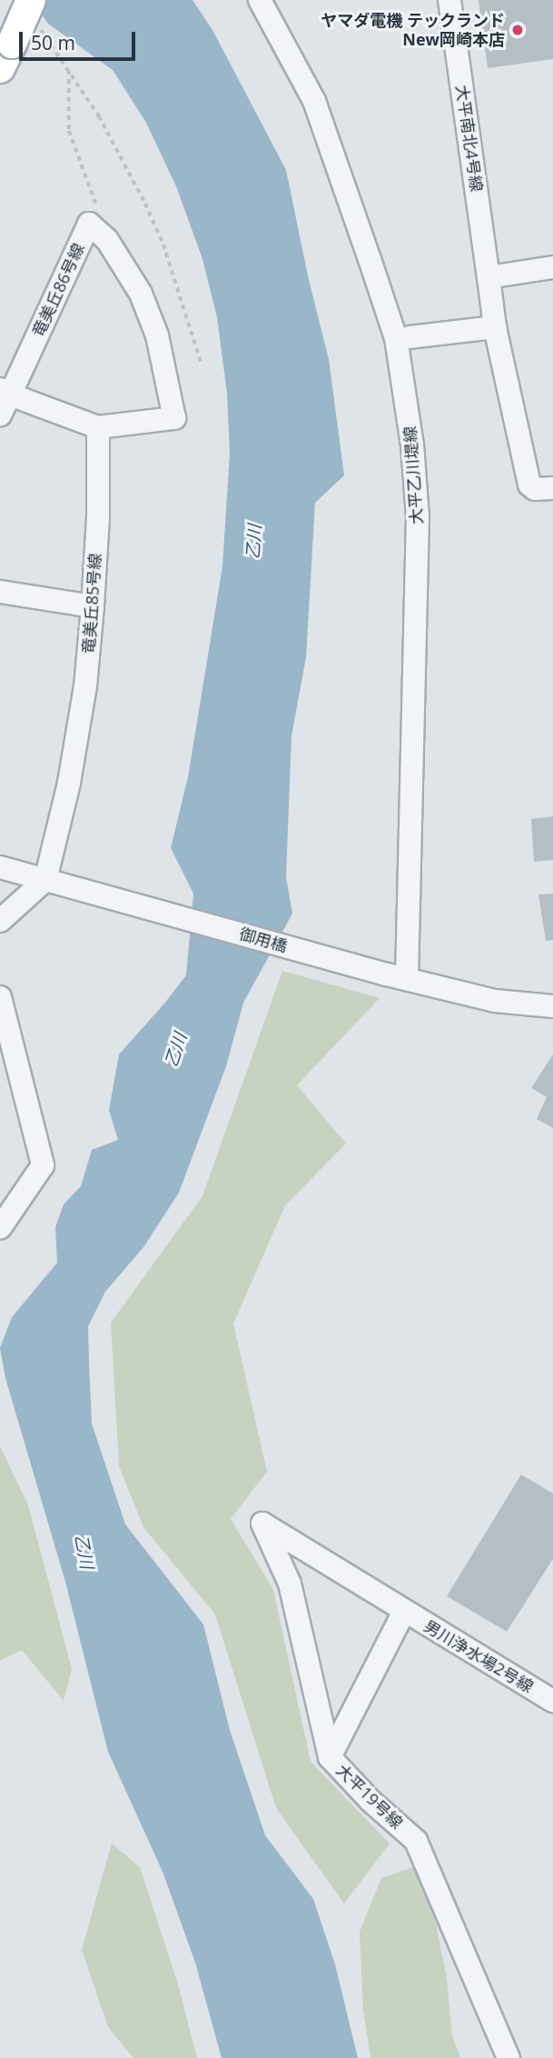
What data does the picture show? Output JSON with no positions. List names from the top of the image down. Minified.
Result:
{"streets":{"street":["大平南北4号線","竜美丘86号線","大平乙川堤線","竜美丘85号線","御用橋","男川浄水場2号線","大平19号線"]},"crossings":[["竜美丘86号線","竜美丘85号線"],["大平乙川堤線","御用橋"],["竜美丘85号線","御用橋"],["男川浄水場2号線","大平19号線"]],"water":["乙川"],"places":["ヤマダ電機 テックランド New岡崎本店"],"scale_bar":"50 m"}
